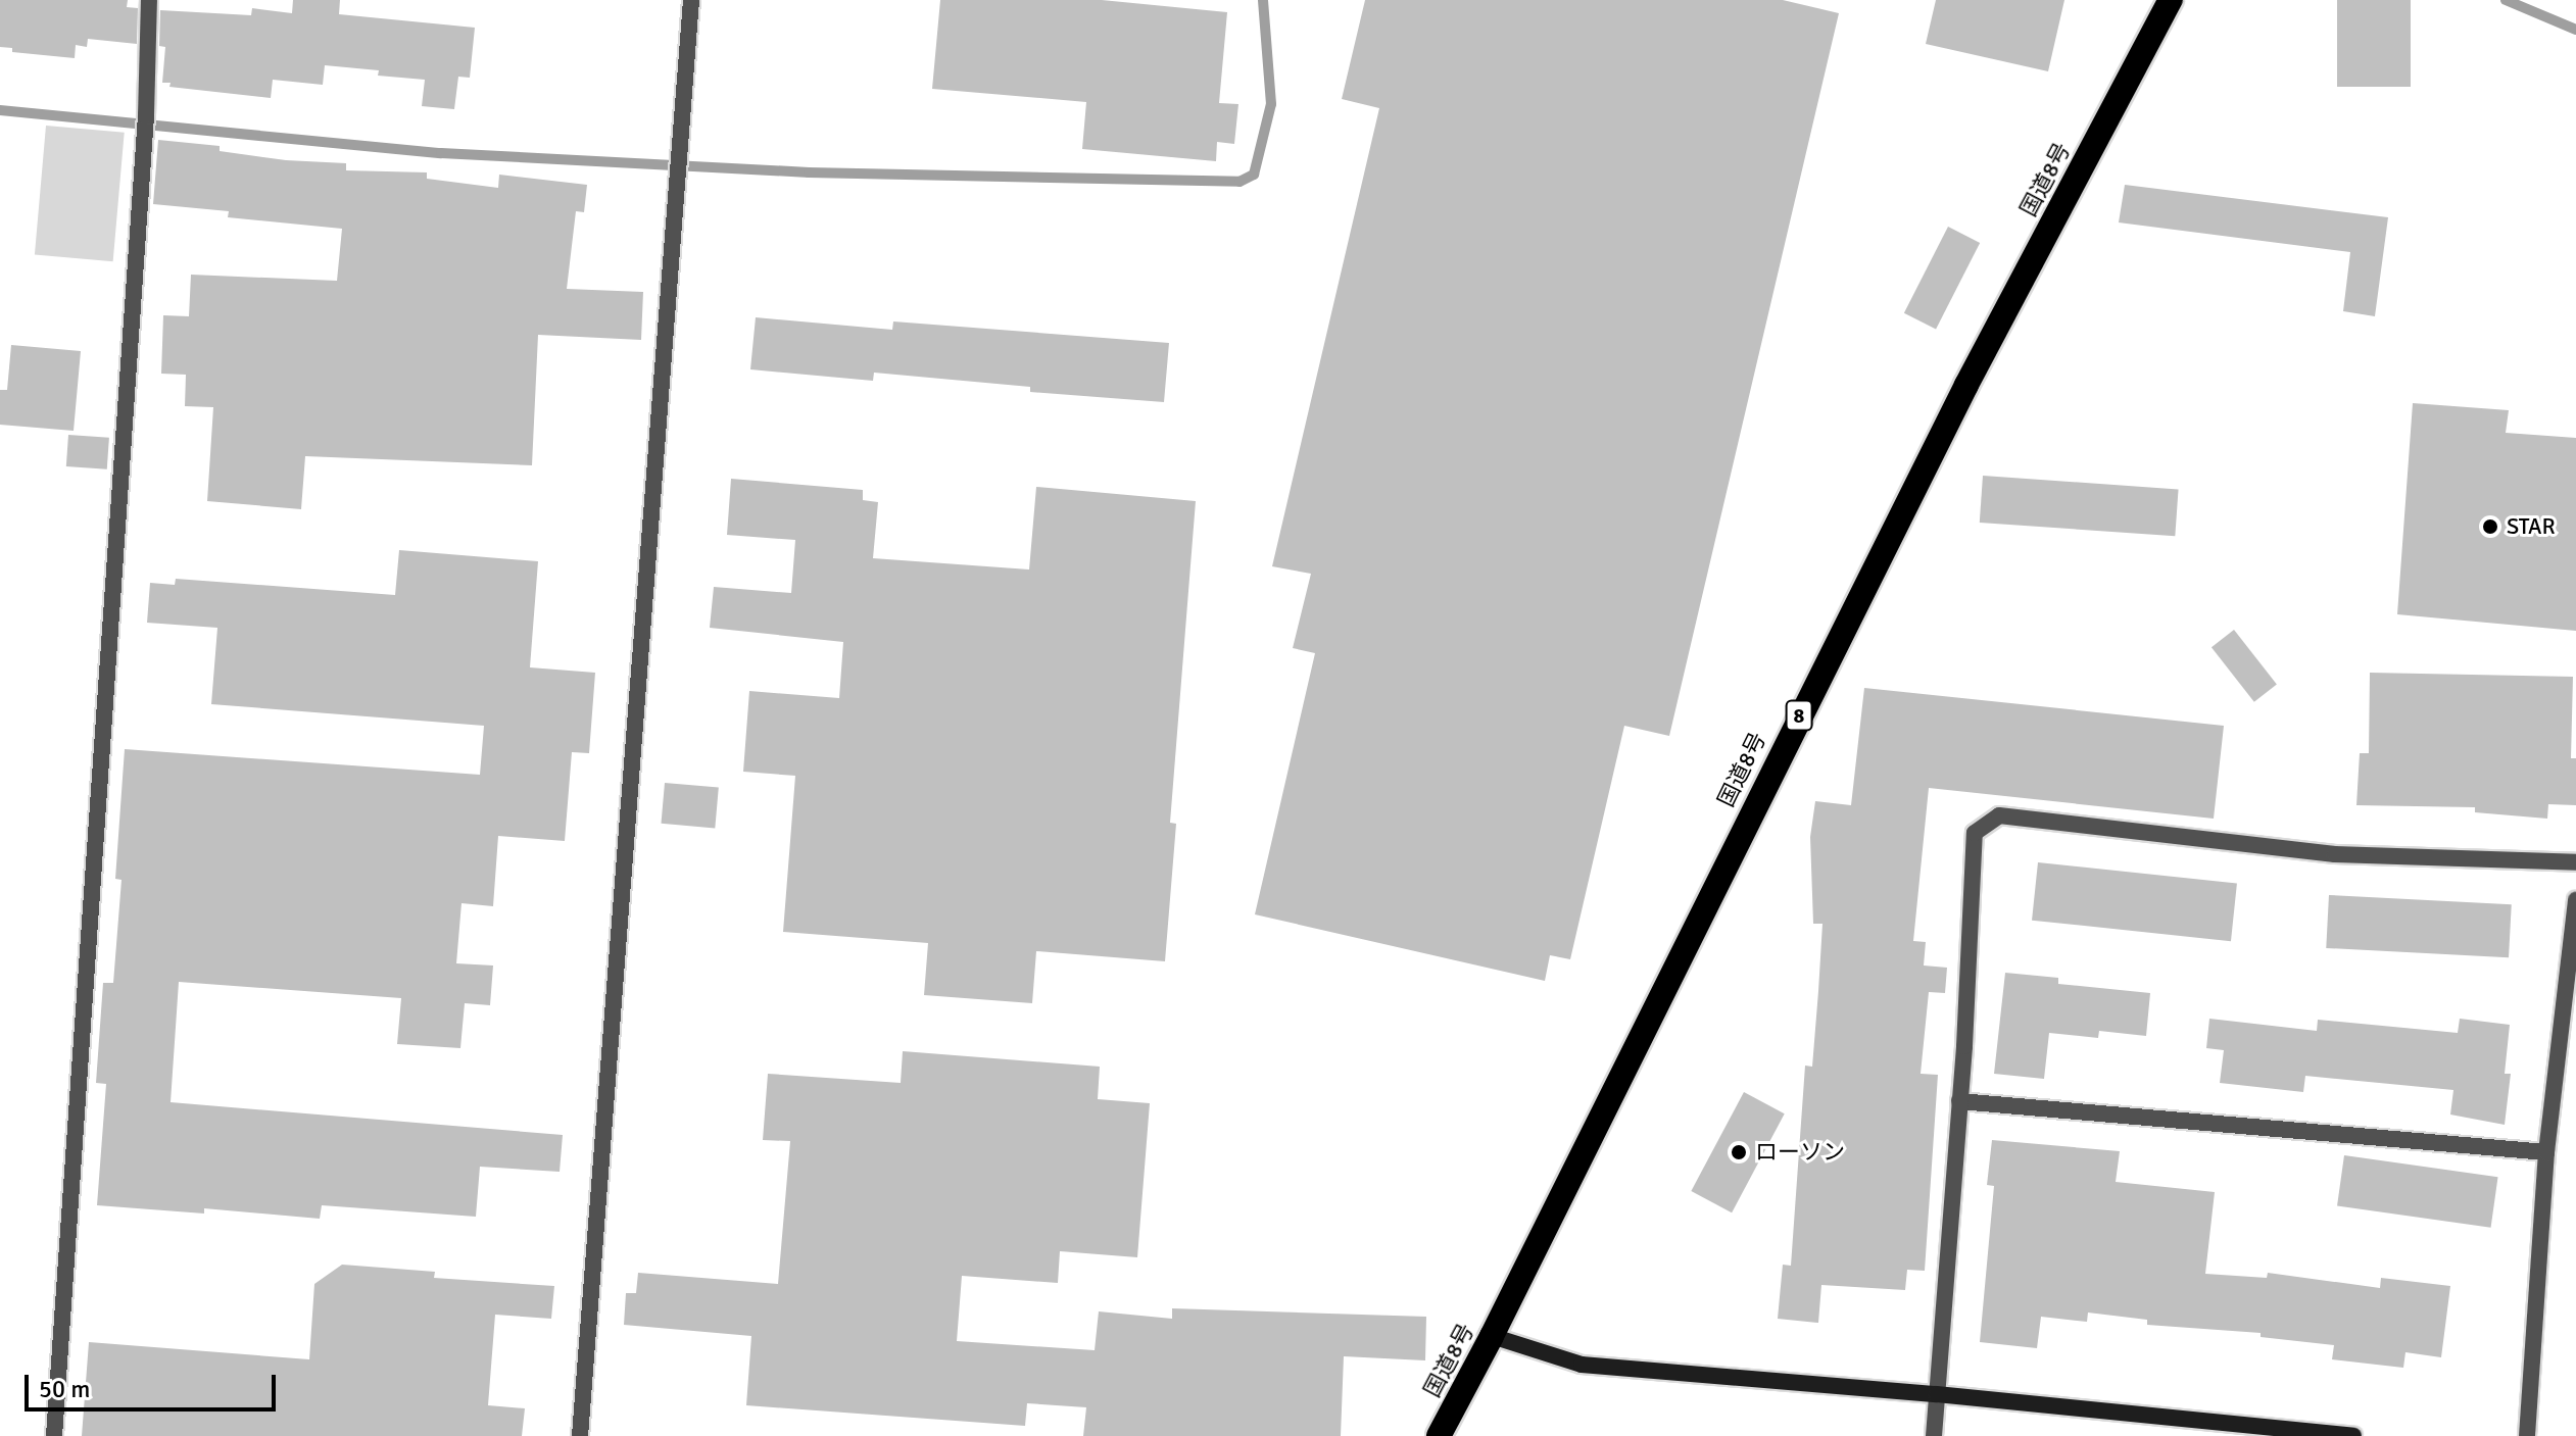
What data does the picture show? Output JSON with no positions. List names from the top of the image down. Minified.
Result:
{"streets":{"highway":["国道8号","8"]},"places":["STAR","ローソン"],"scale_bar":"50 m"}
